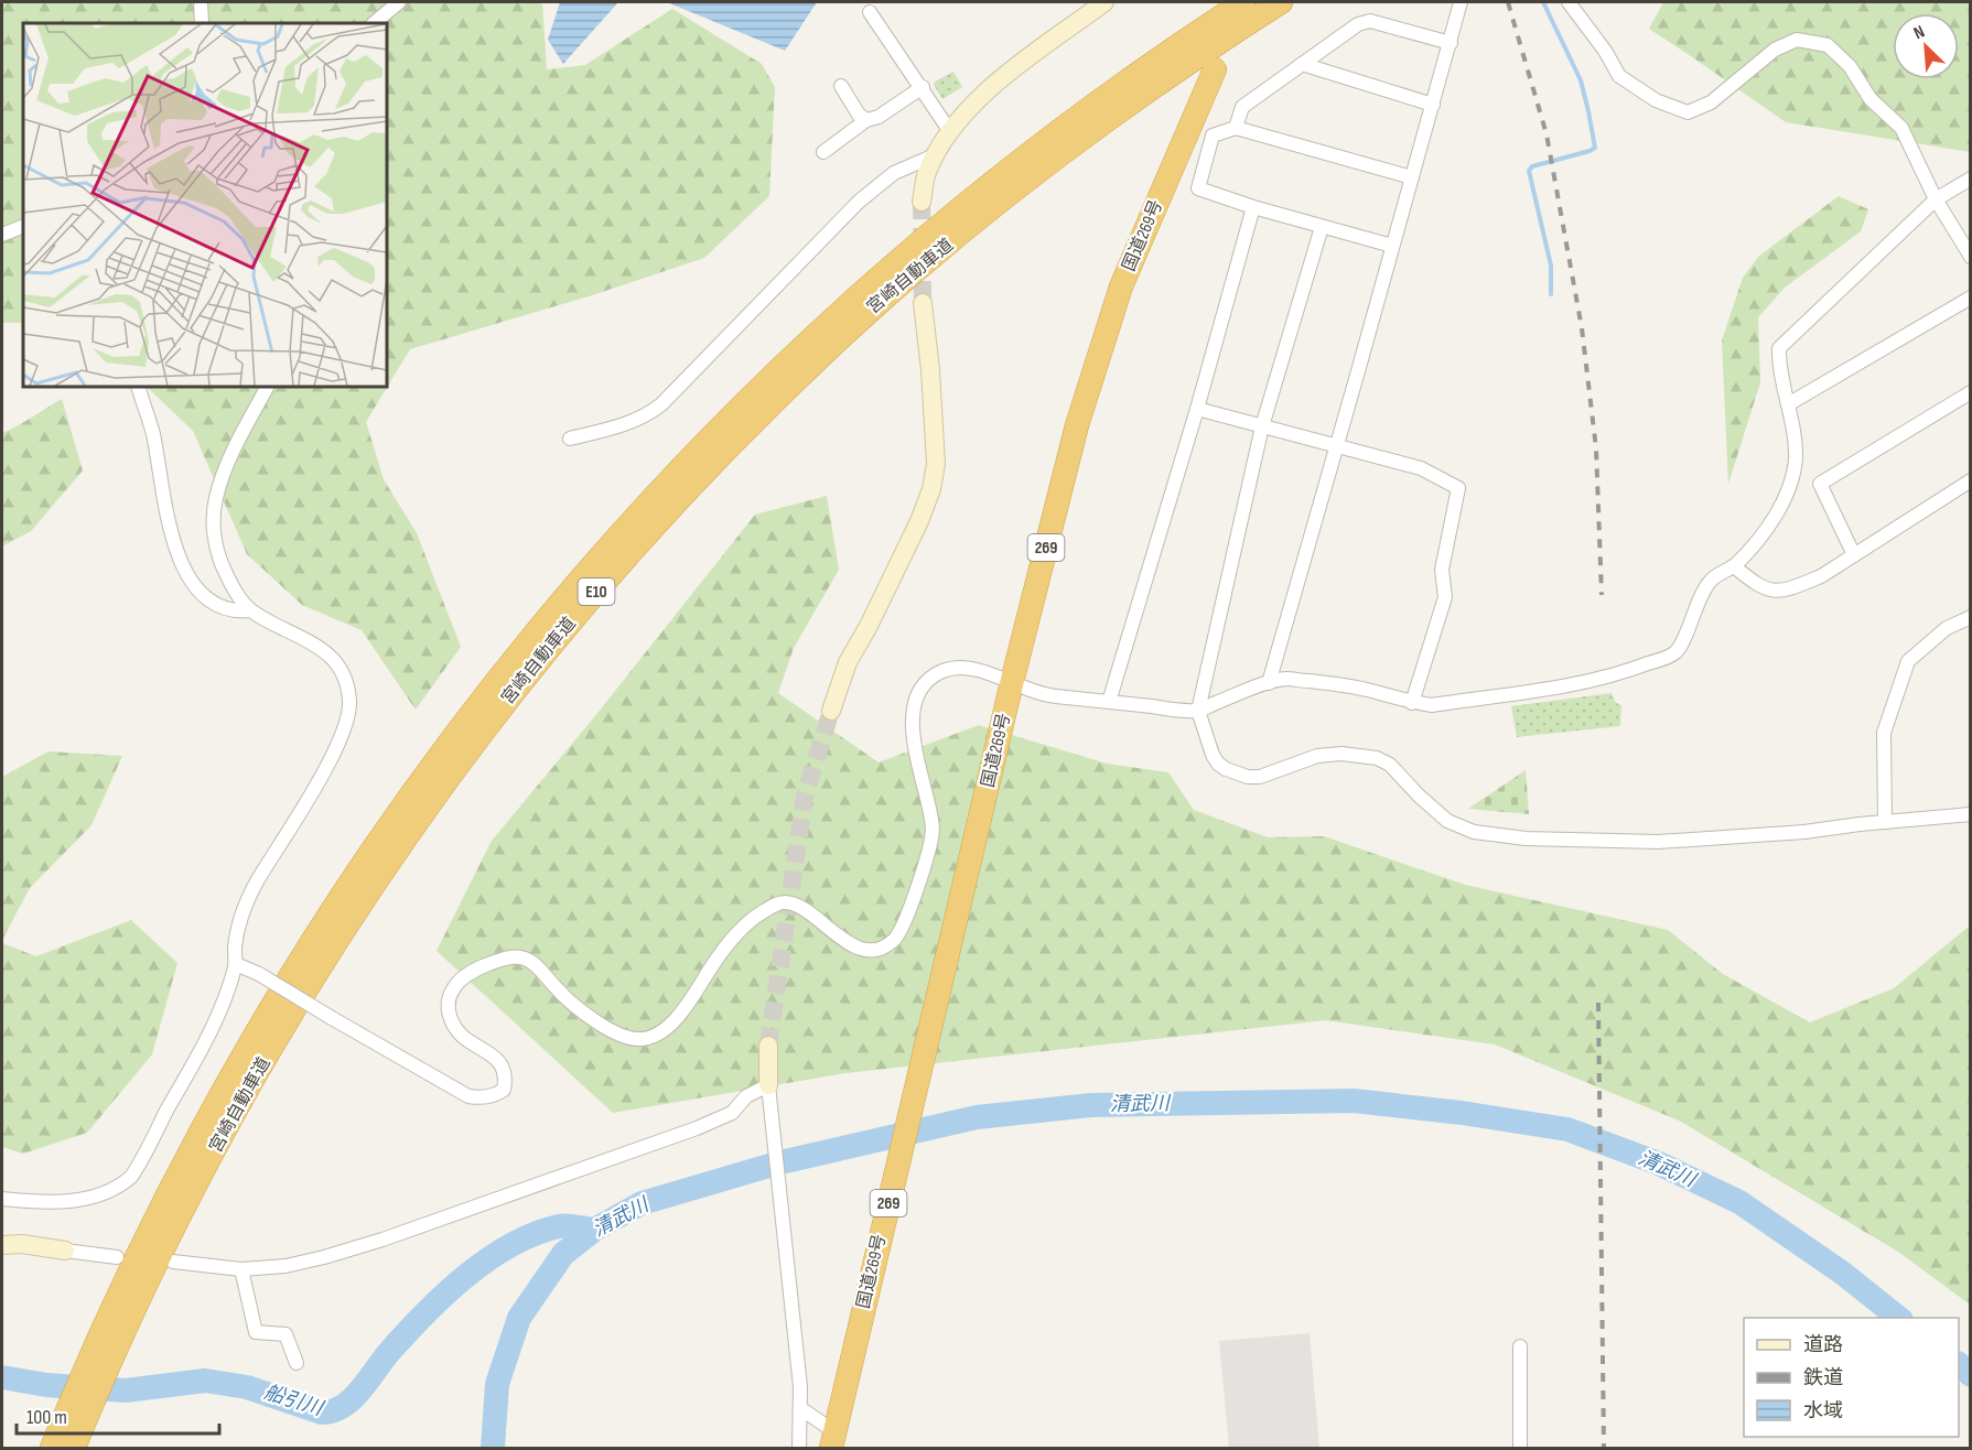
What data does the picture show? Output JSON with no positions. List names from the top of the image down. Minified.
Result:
{"streets":{"highway":["国道269号","宮崎自動車道","269","E10"]},"water":["清武川","船引川"],"legend":["道路","鉄道","水域"],"scale_bar":"100 m","north":"top left"}
